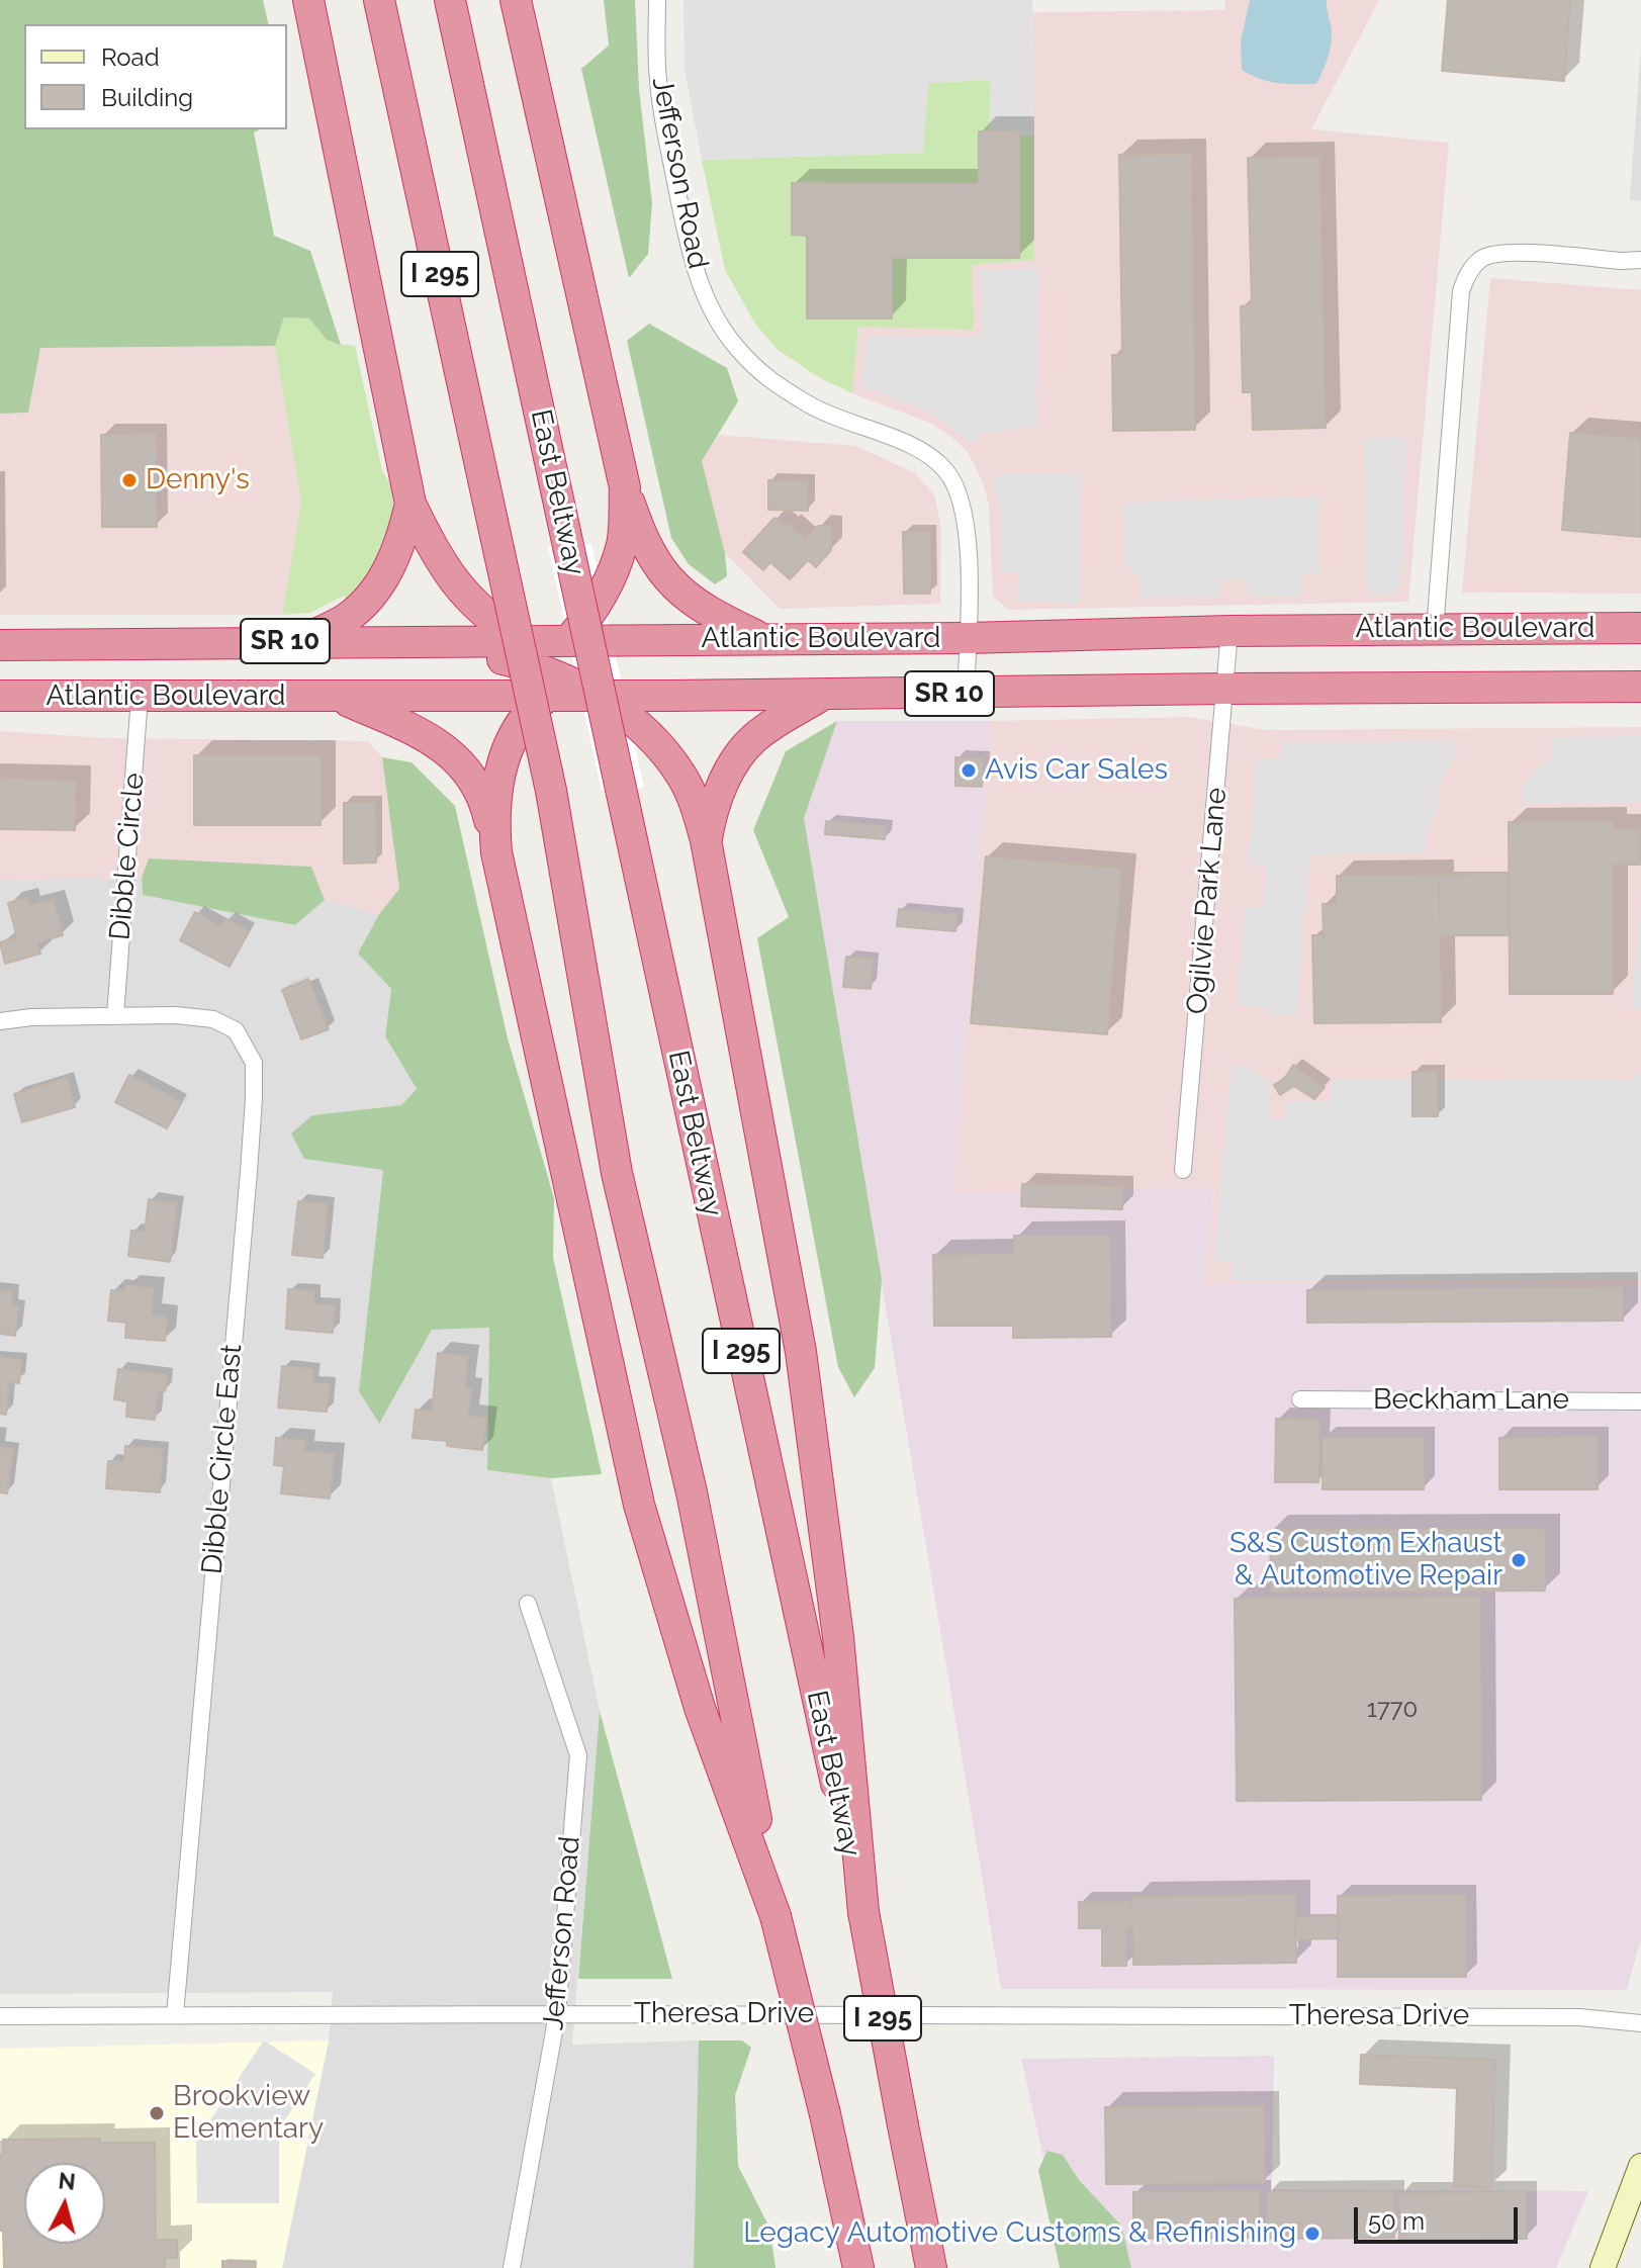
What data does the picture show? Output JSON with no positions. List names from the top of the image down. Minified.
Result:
{"streets":{"highway":["I 295","East Beltway","Atlantic Boulevard","SR 10"],"street":["Jefferson Road","Dibble Circle","Ogilvie Park Lane","Beckham Lane","Dibble Circle East","Theresa Drive"]},"crossings":[["Jefferson Road","Atlantic Boulevard"],["Jefferson Road","Theresa Drive"],["Atlantic Boulevard","Dibble Circle"],["Atlantic Boulevard","Ogilvie Park Lane"],["Dibble Circle","Dibble Circle East"],["Dibble Circle East","Theresa Drive"]],"places":["Denny's","Avis Car Sales","S&S Custom Exhaust & Automotive Repair","Brookview Elementary","Legacy Automotive Customs & Refinishing"],"house_numbers":["1770"],"legend":["Road","Building"],"scale_bar":"50 m","north":"top"}
